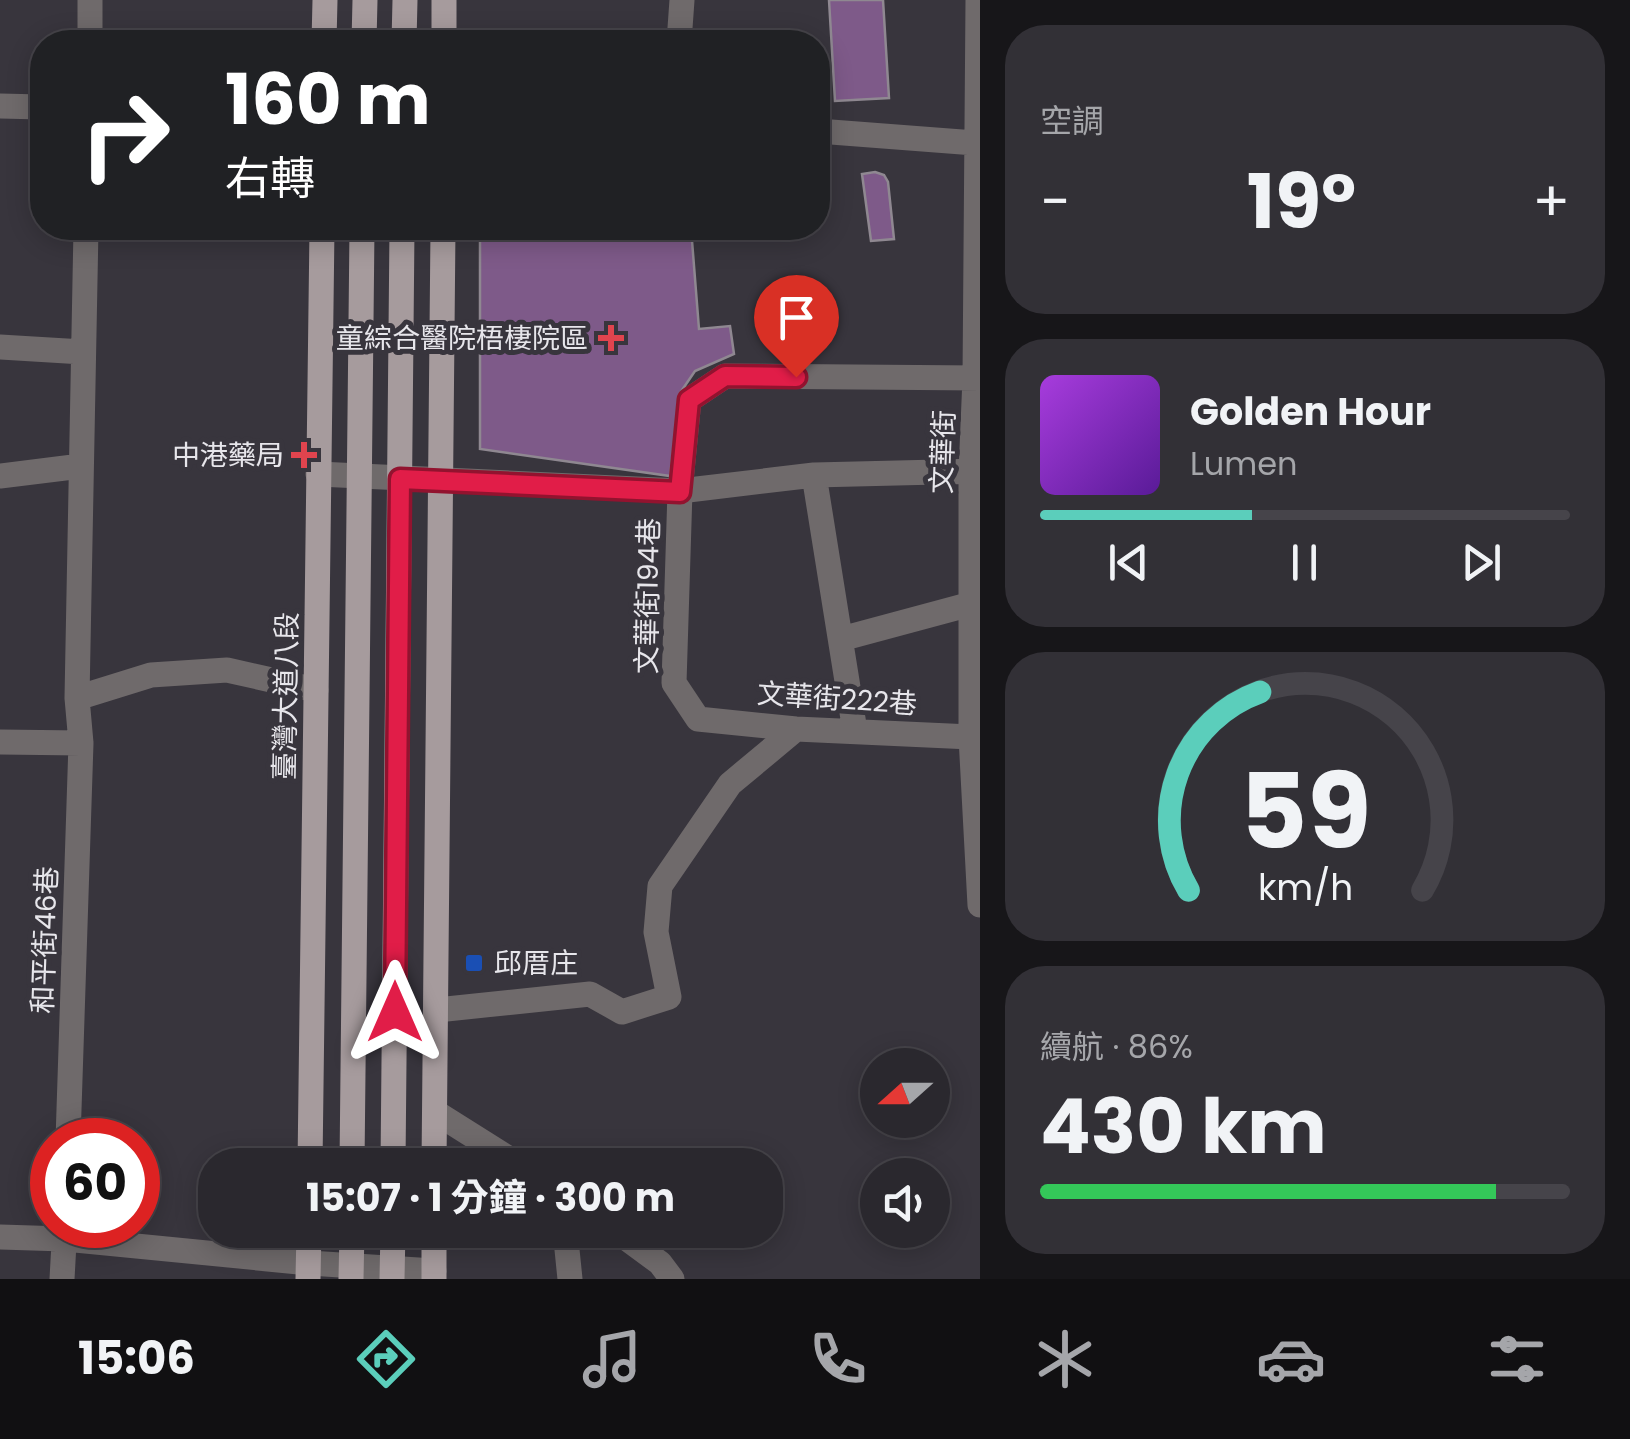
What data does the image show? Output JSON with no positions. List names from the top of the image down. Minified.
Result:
{"streets":{"main road":["臺灣大道八段"],"street":["文華街","文華街194巷","文華街222巷","和平街46巷"]},"crossings":[["文華街","文華街194巷"],["文華街","文華街222巷"],["文華街194巷","文華街222巷"]],"places":{"health":["童綜合醫院梧棲院區","中港藥局"],"transit":["邱厝庄"]},"north":"left","page":{"tile":["空調",["續航 · 86%","430 km"]],"turn":["160 m","右轉"],"heat":["−","19°","+"],"song":["Golden Hour","Lumen"],"limit":"60","trip":"15:07 · 1 分鐘 · 300 m","tabs":"15:06","gauge":["59","km/h"]}}
